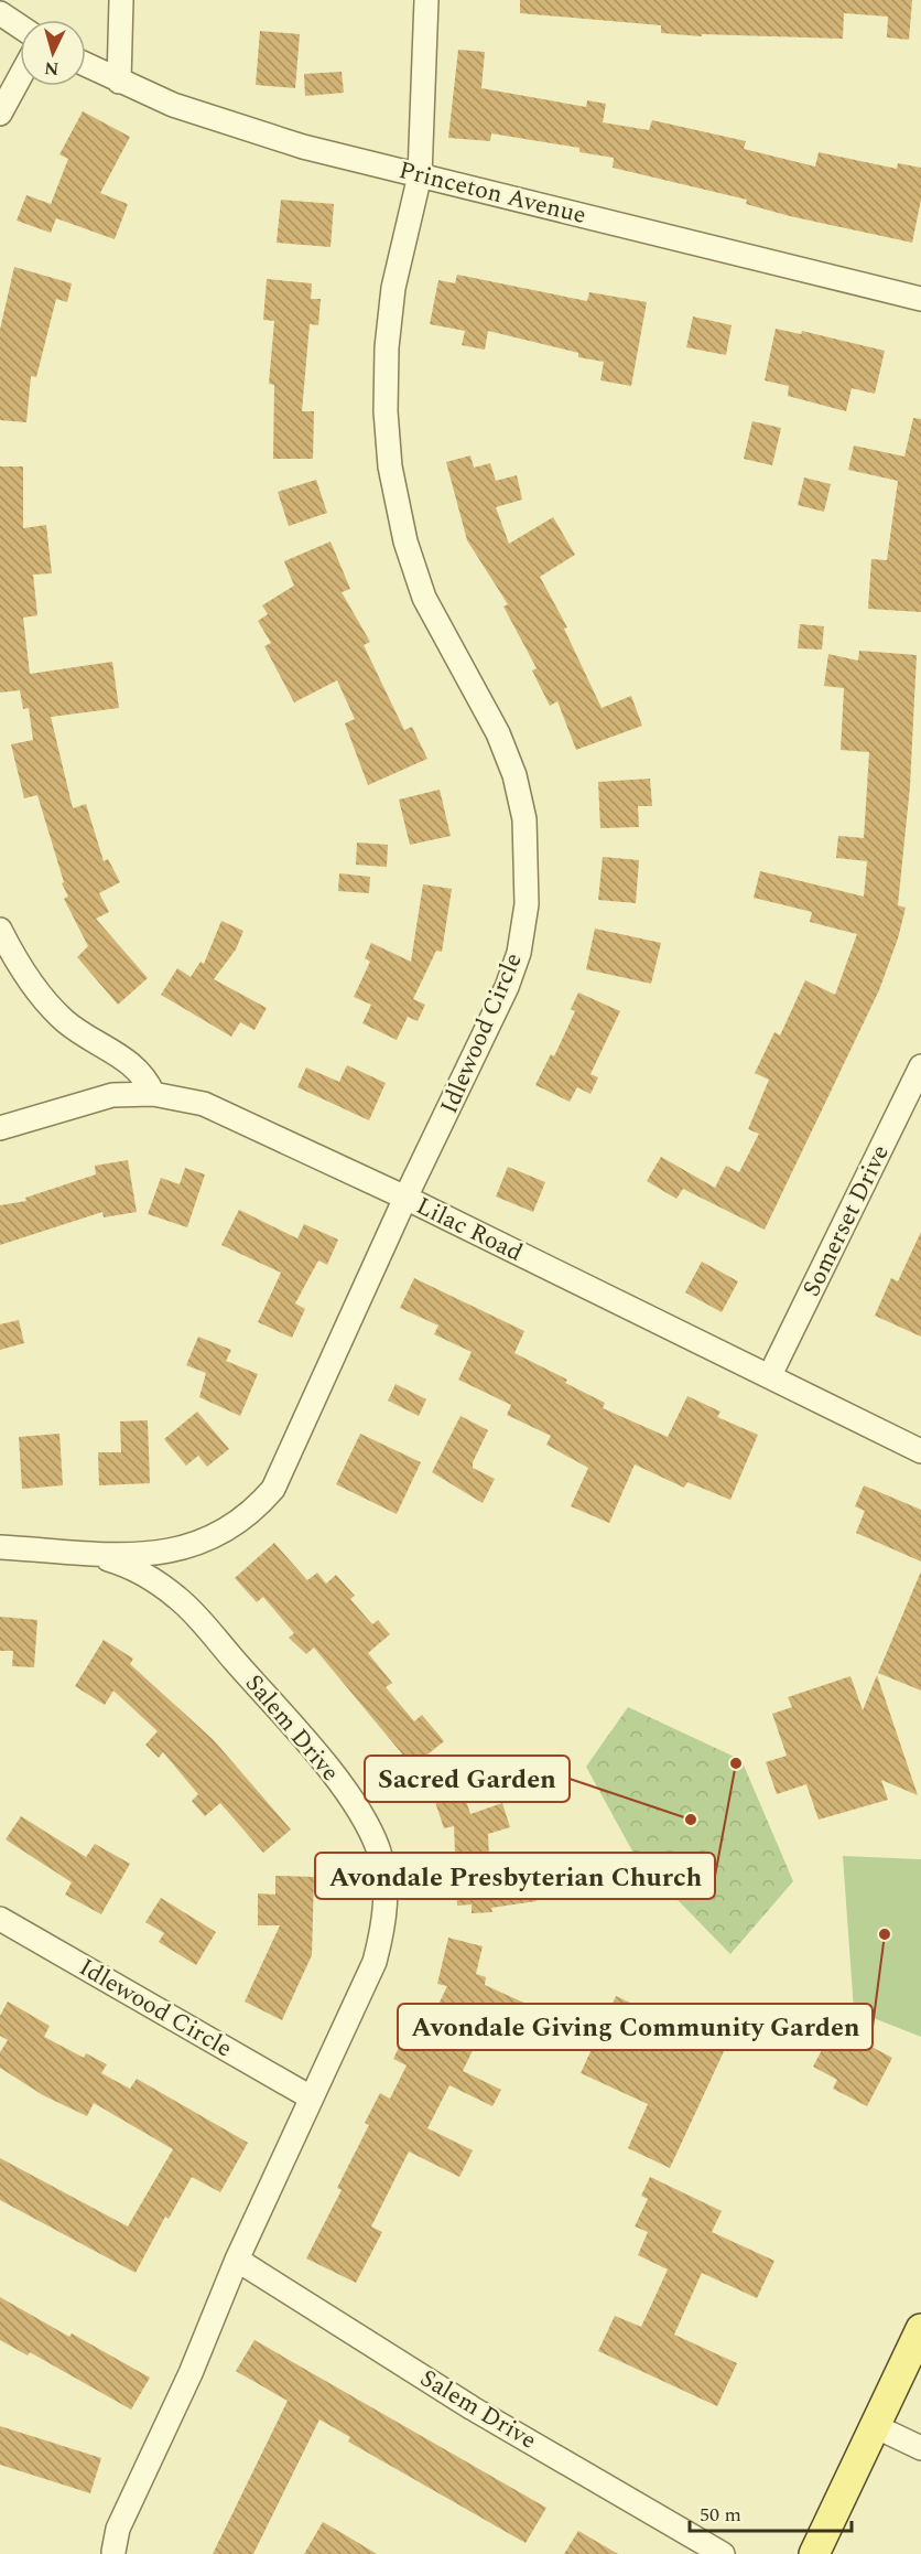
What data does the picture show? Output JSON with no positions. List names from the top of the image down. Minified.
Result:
{"streets":{"street":["Princeton Avenue","Idlewood Circle","Somerset Drive","Lilac Road","Salem Drive"]},"crossings":[["Princeton Avenue","Idlewood Circle"],["Idlewood Circle","Lilac Road"],["Idlewood Circle","Salem Drive"],["Somerset Drive","Lilac Road"]],"places":["Avondale Presbyterian Church","Sacred Garden","Avondale Giving Community Garden"],"scale_bar":"50 m","north":"bottom"}
